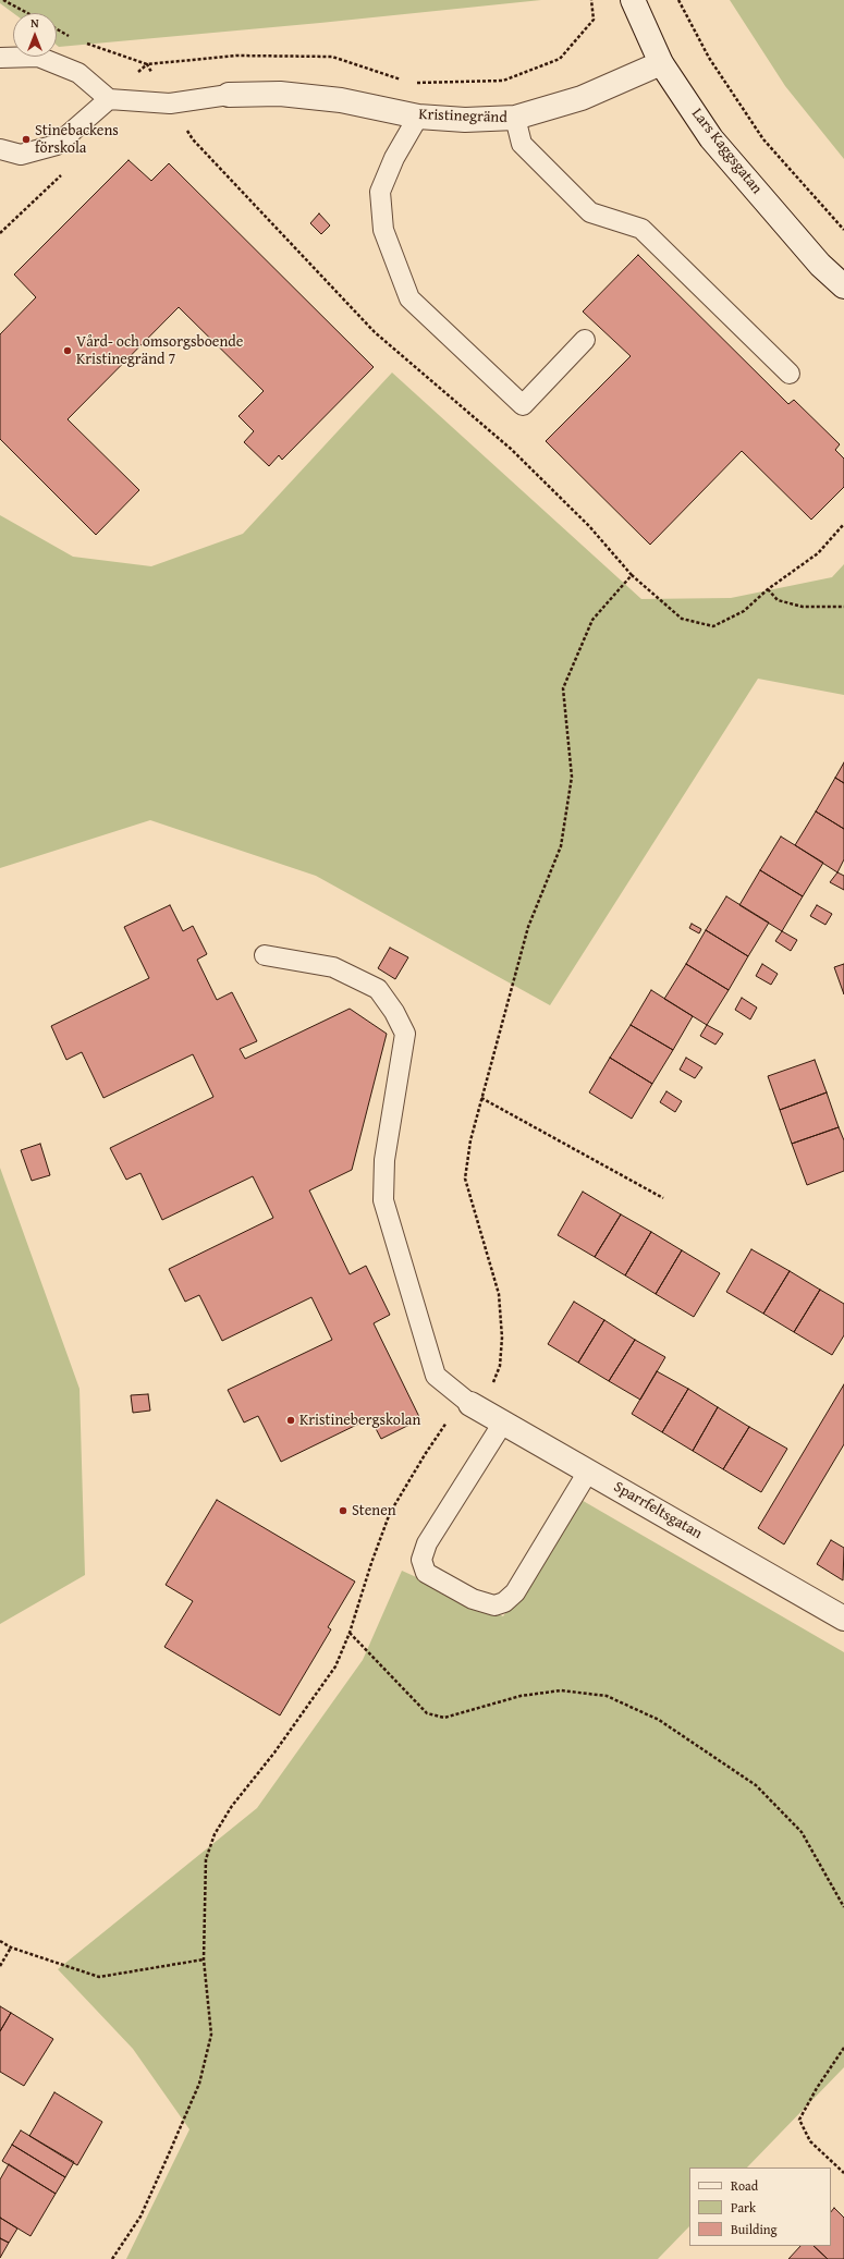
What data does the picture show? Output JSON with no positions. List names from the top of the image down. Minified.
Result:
{"streets":{"street":["Kristinegränd","Lars Kaggsgatan","Sparrfeltsgatan"]},"crossings":[["Kristinegränd","Lars Kaggsgatan"]],"places":["Stinebackens förskola","Vård- och omsorgsboende Kristinegränd 7","Kristinebergskolan","Stenen"],"legend":["Road","Park","Building"],"north":"top"}
